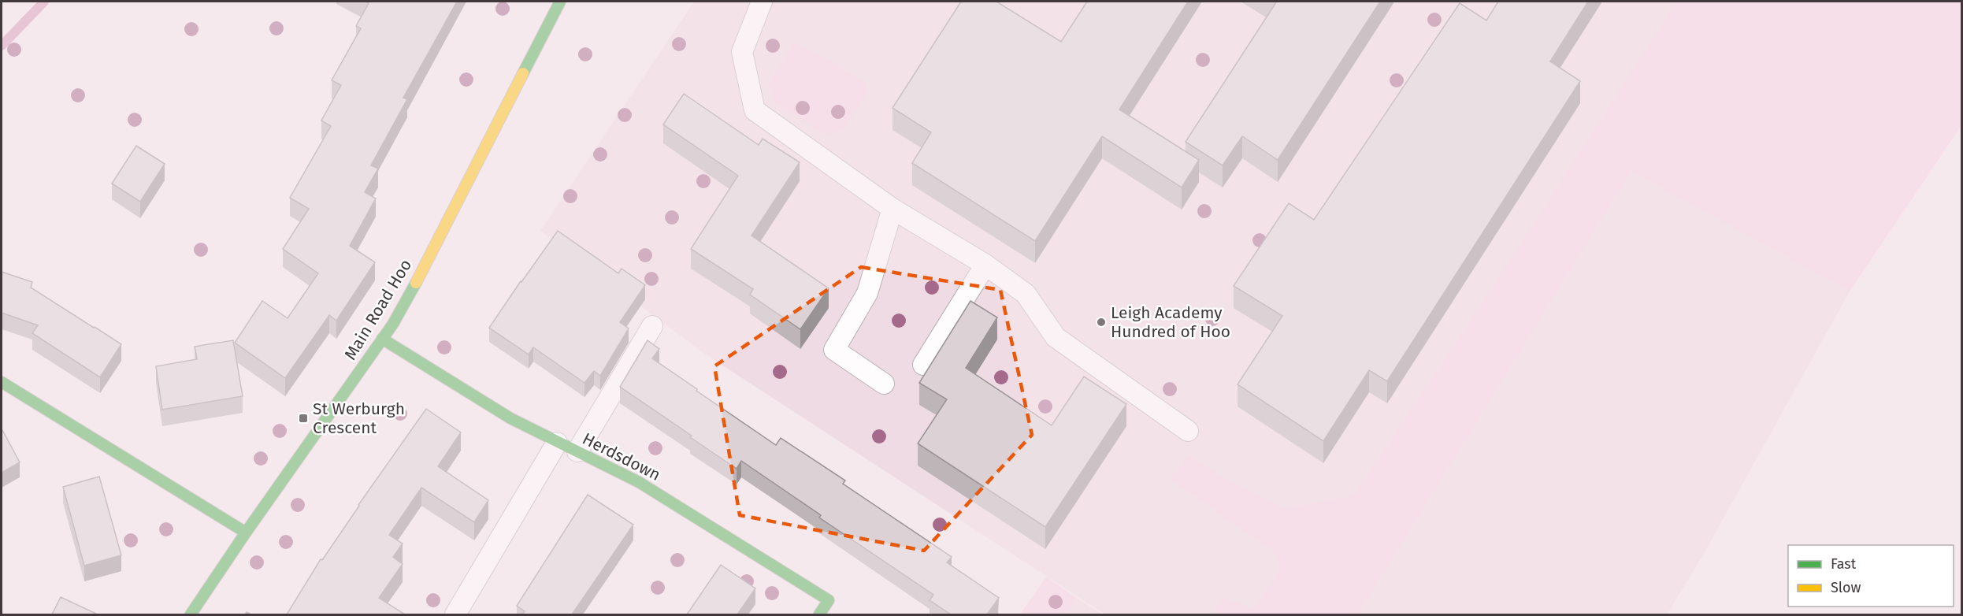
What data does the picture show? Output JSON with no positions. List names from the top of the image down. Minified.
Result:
{"streets":{"street":["Main Road Hoo","Herdsdown"]},"crossings":[["Main Road Hoo","Herdsdown"]],"places":{"other":["Leigh Academy Hundred of Hoo"],"transit":["St Werburgh Crescent"]},"legend":["Fast","Slow"]}
